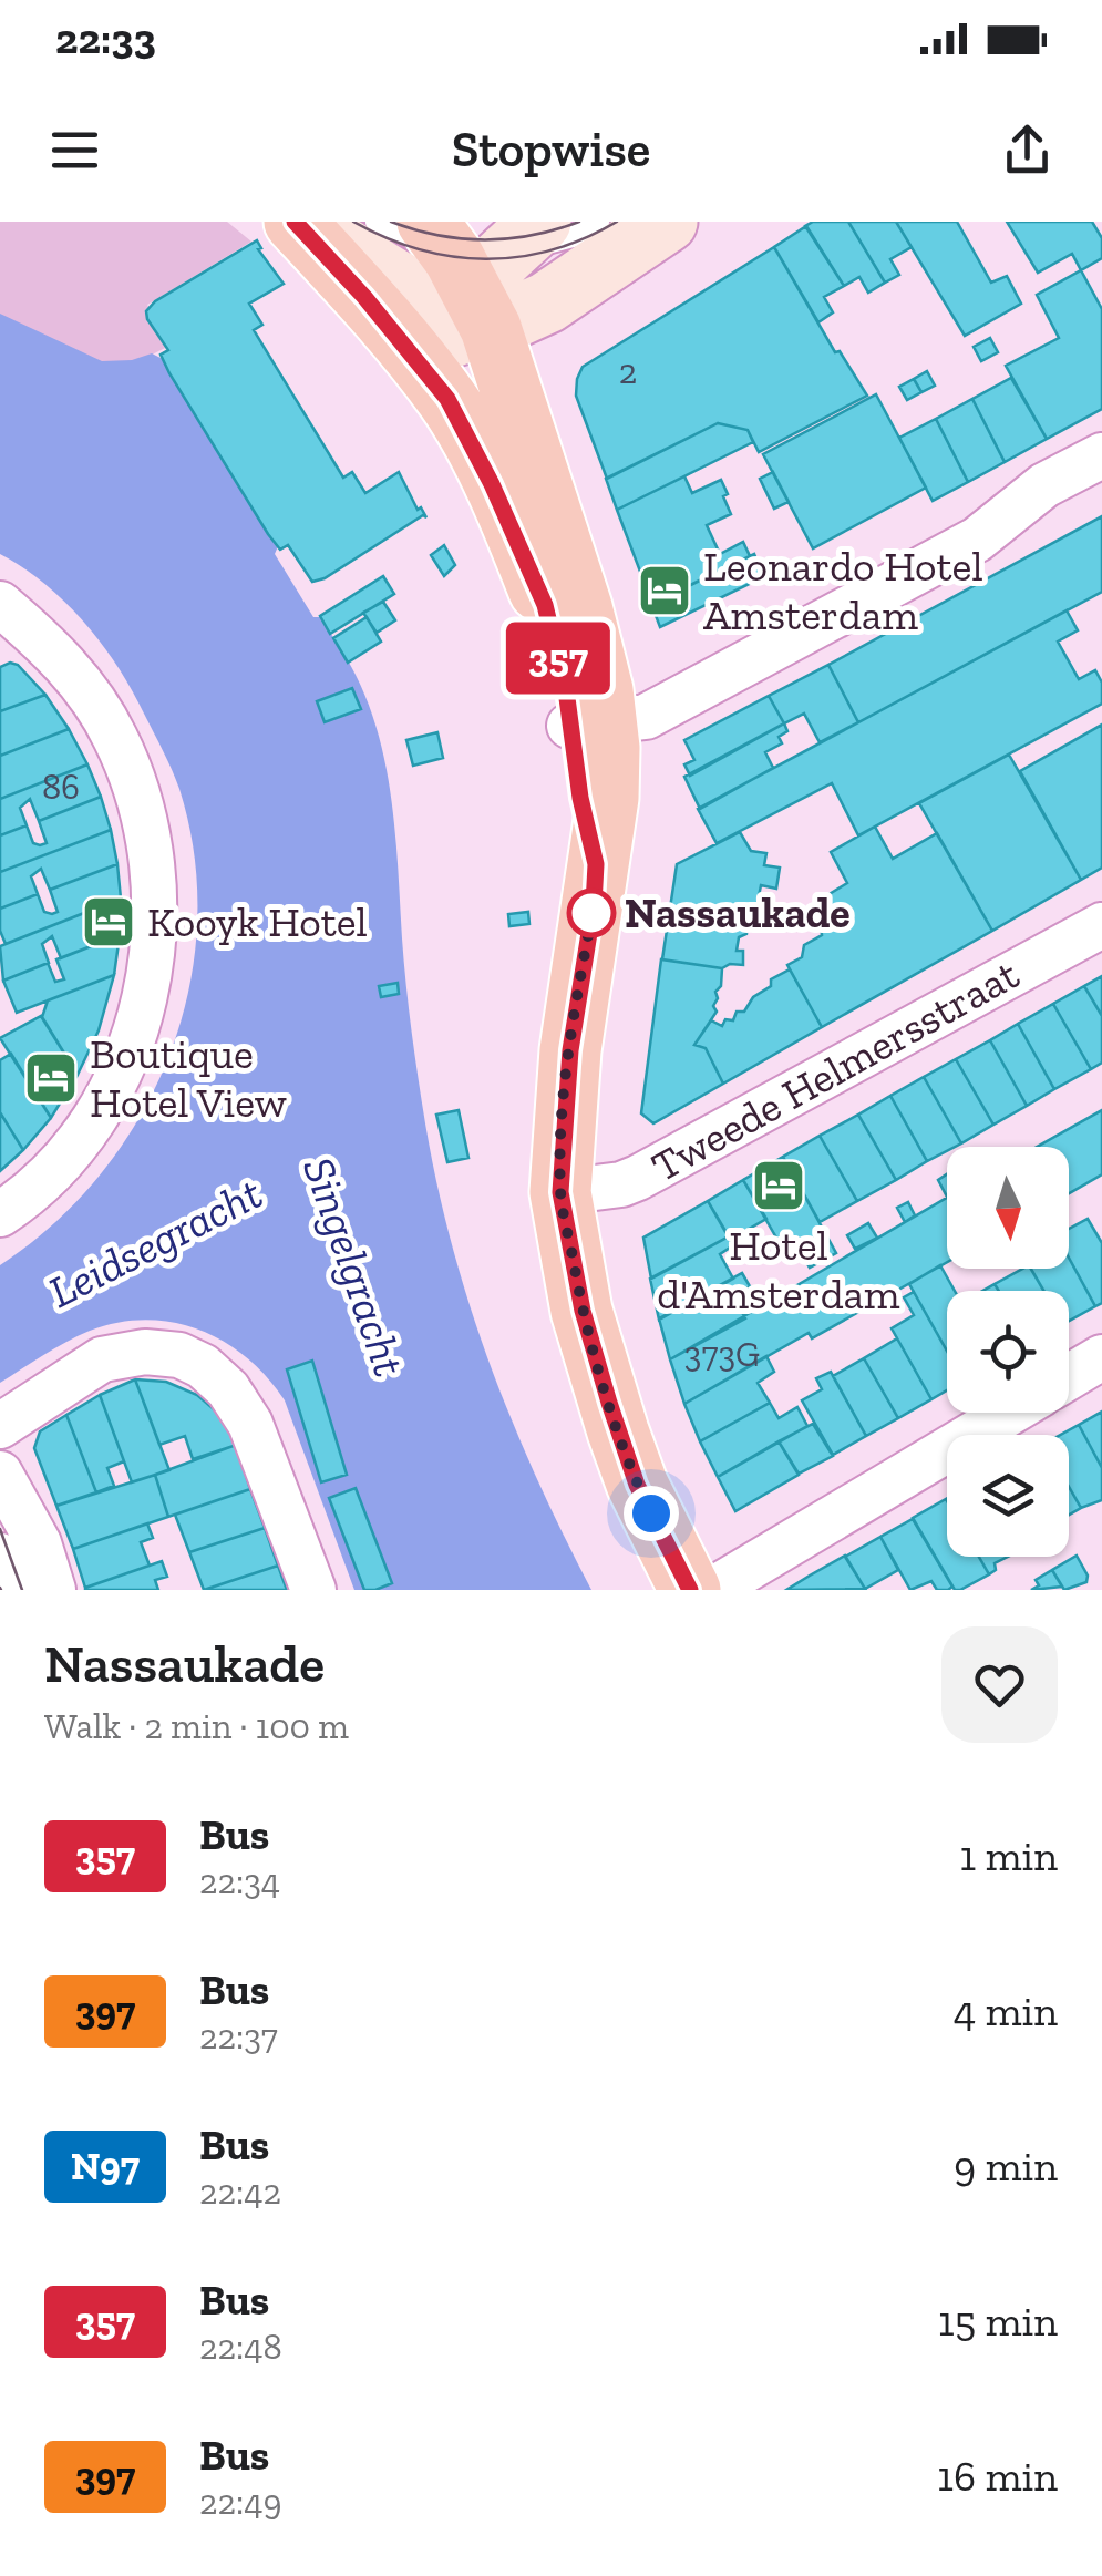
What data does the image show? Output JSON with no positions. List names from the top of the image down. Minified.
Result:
{"streets":{"street":["Tweede Helmersstraat"]},"water":["Leidsegracht","Singelgracht"],"places":{"hotel":["Leonardo Hotel Amsterdam","Kooyk Hotel","Boutique Hotel View","Hotel d'Amsterdam"],"other":["Nassaukade"]},"lines":["bus line 357"],"house_numbers":["2","86","373G"],"north":"bottom","page":{"status":"22:33","header":"Stopwise","on_map":"357","heading":["Nassaukade","Walk · 2 min · 100 m"],"list":[{"mark":"357","name":"Bus","note":"22:34","value":"1 min"},{"mark":"397","name":"Bus","note":"22:37","value":"4 min"},{"mark":"N97","name":"Bus","note":"22:42","value":"9 min"},{"mark":"357","name":"Bus","note":"22:48","value":"15 min"},{"mark":"397","name":"Bus","note":"22:49","value":"16 min"}]}}
